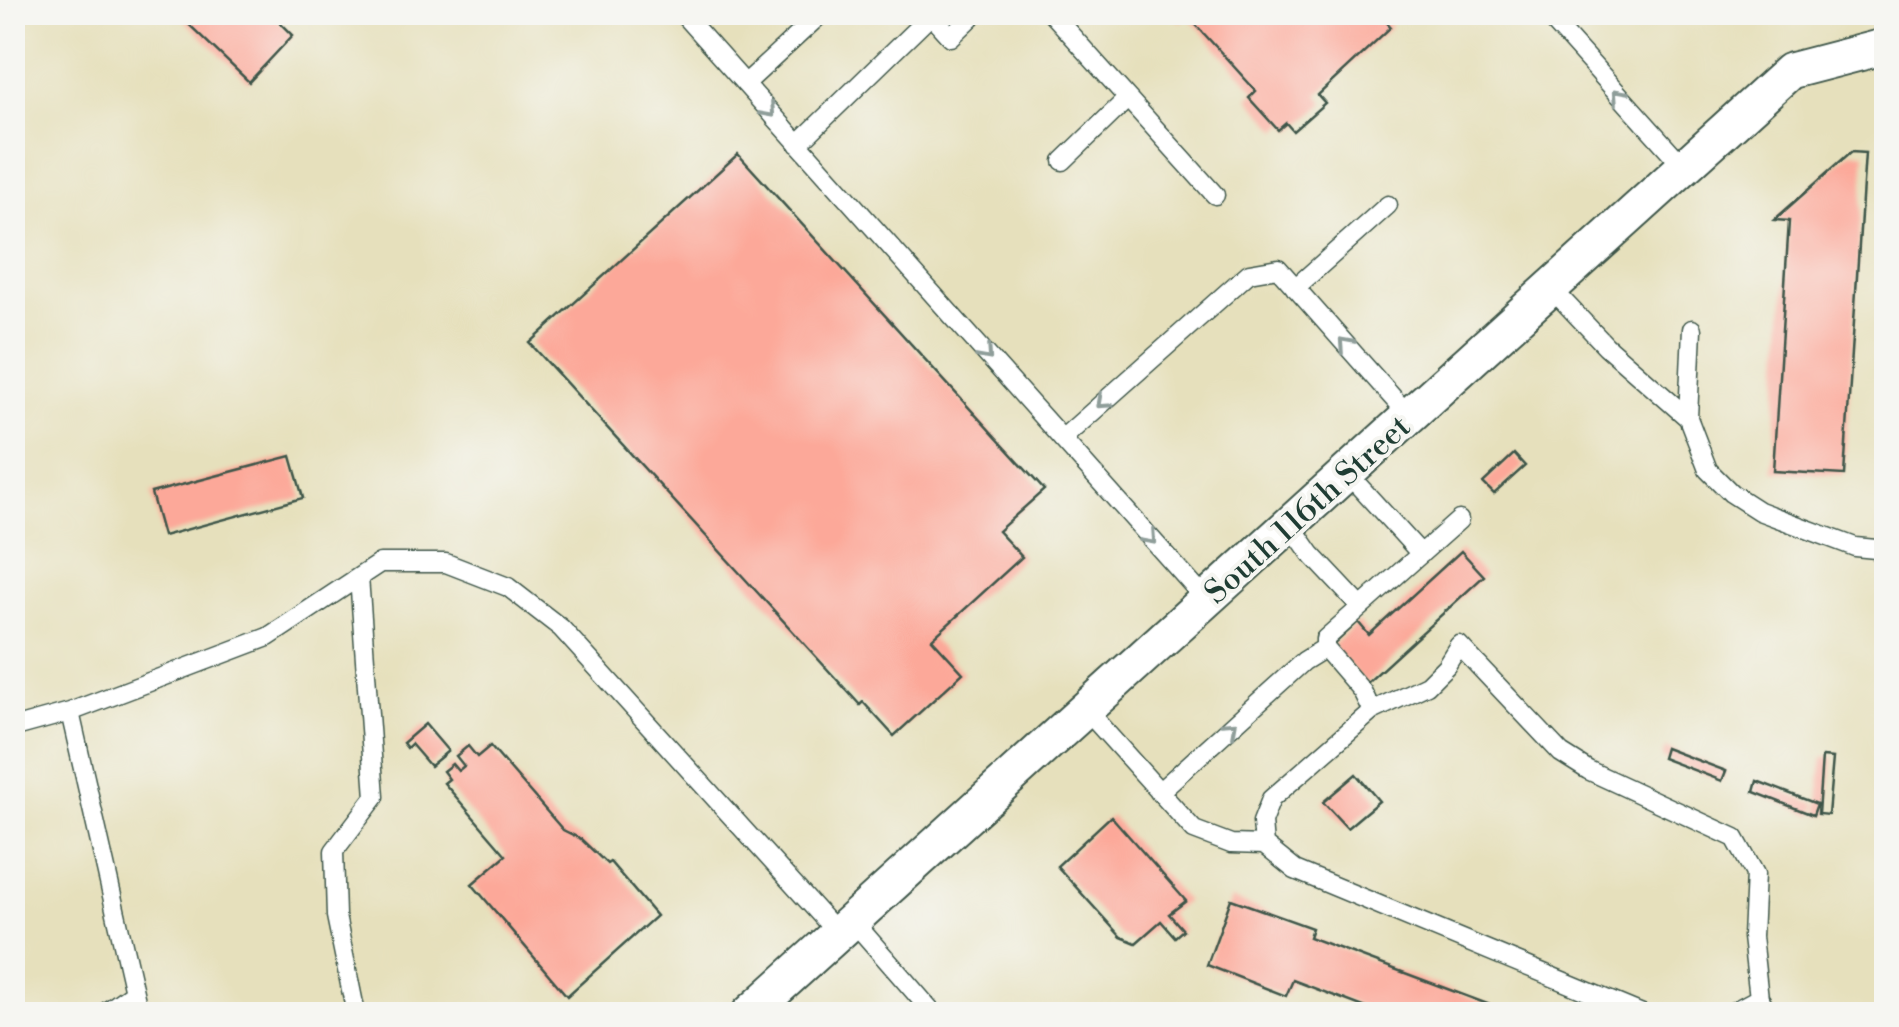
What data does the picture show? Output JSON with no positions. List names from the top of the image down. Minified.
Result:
{"streets":{"street":["South 116th Street"]}}
